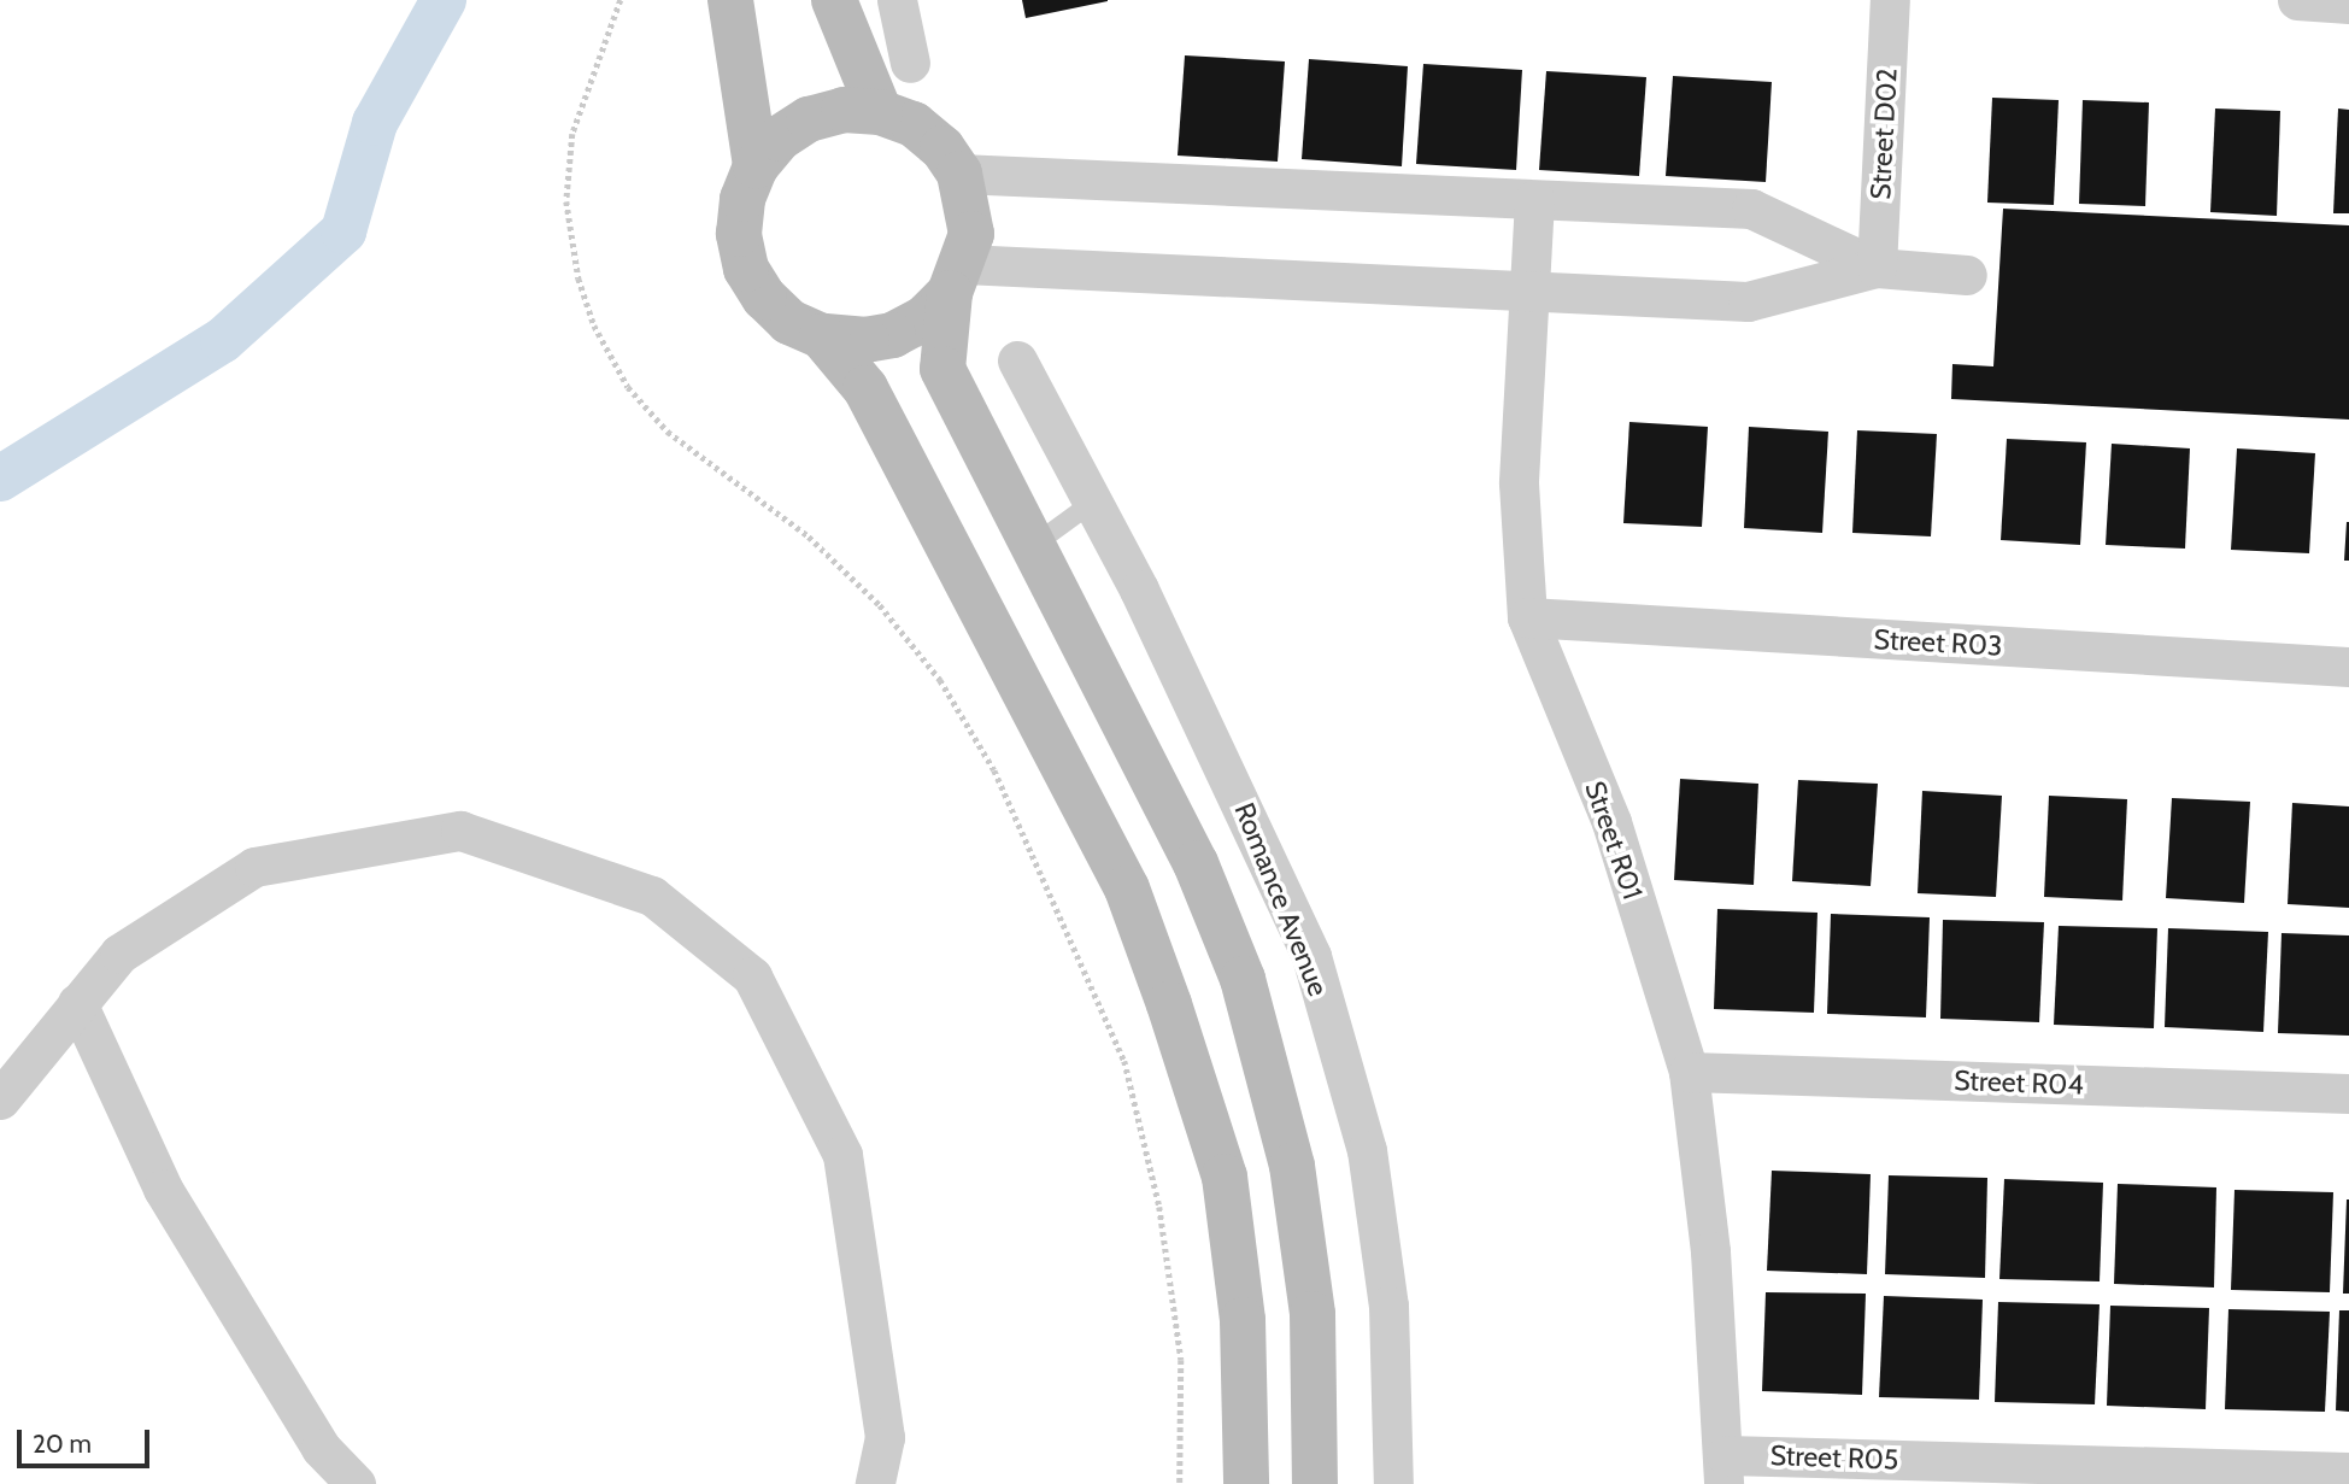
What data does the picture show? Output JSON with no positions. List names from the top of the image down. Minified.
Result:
{"streets":{"street":["Street D02","Street R03","Street R01","Romance Avenue","Street R04","Street R05"]},"crossings":[["Street R03","Street R01"],["Street R01","Street R04"],["Street R01","Street R05"]],"scale_bar":"20 m"}
